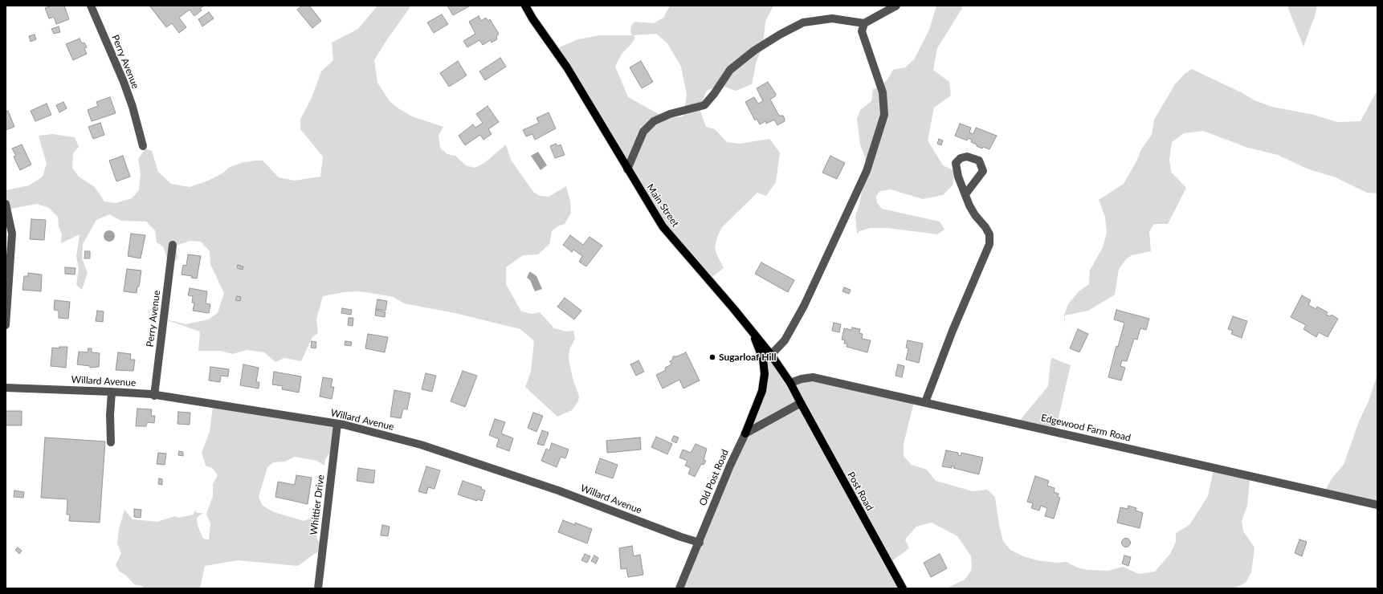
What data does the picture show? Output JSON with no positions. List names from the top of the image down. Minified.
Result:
{"streets":{"main road":["Main Street","Post Road"],"street":["Perry Avenue","Willard Avenue","Edgewood Farm Road","Old Post Road","Whittier Drive"]},"crossings":[["Perry Avenue","Willard Avenue"],["Main Street","Edgewood Farm Road"],["Main Street","Post Road"],["Willard Avenue","Old Post Road"],["Willard Avenue","Whittier Drive"]],"places":["Sugarloaf Hill"]}
